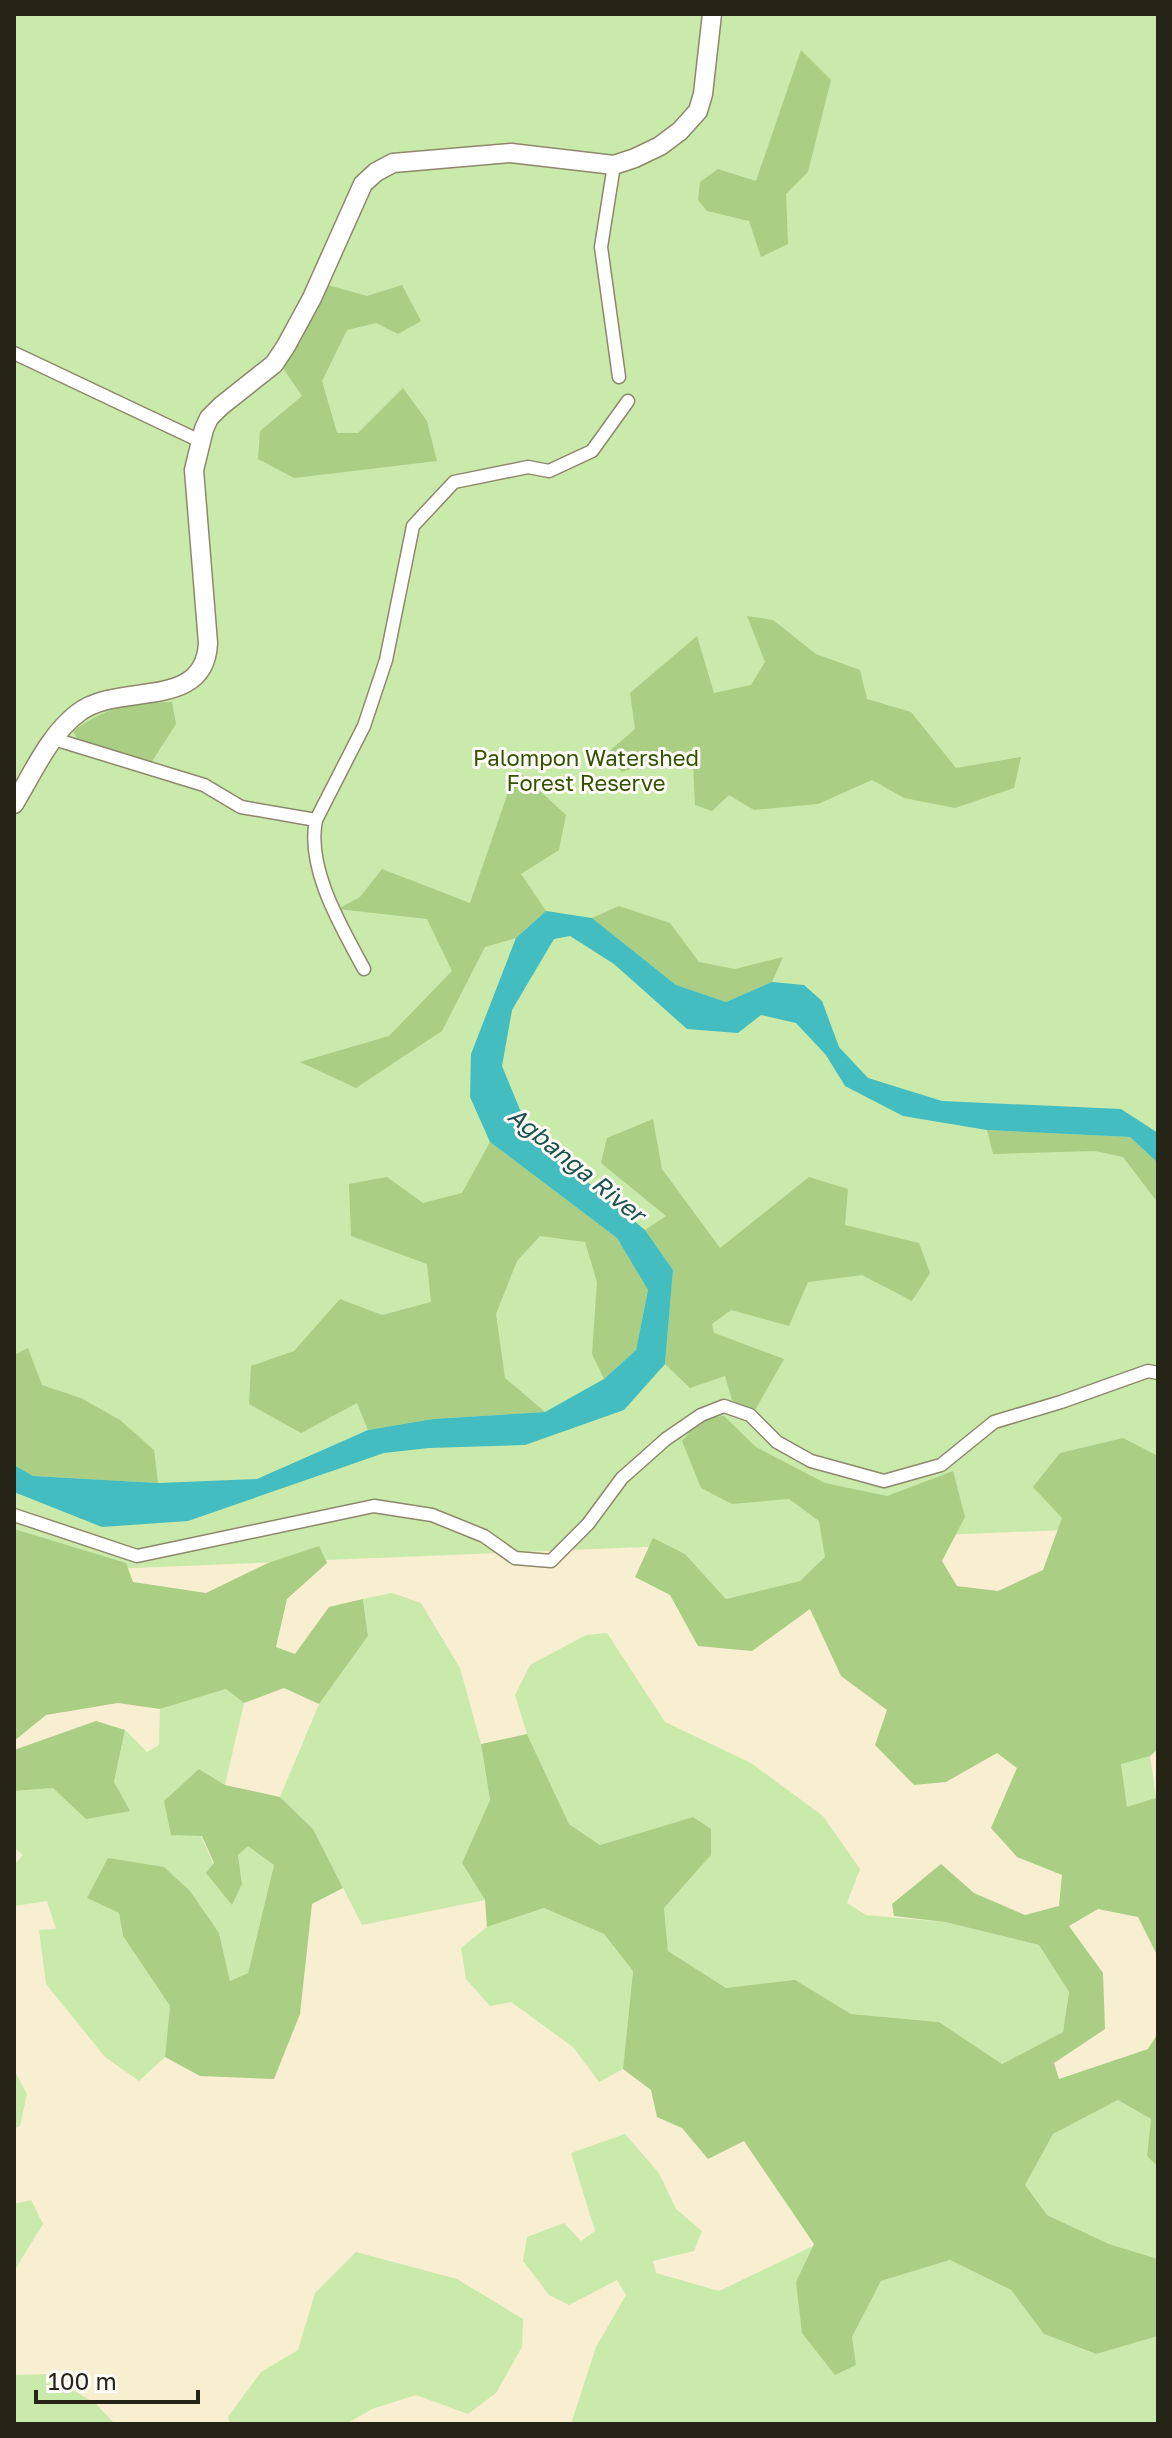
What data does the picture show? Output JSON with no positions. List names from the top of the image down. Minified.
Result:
{"water":["Agbanga River"],"parks":["Palompon Watershed Forest Reserve"],"scale_bar":"100 m"}
